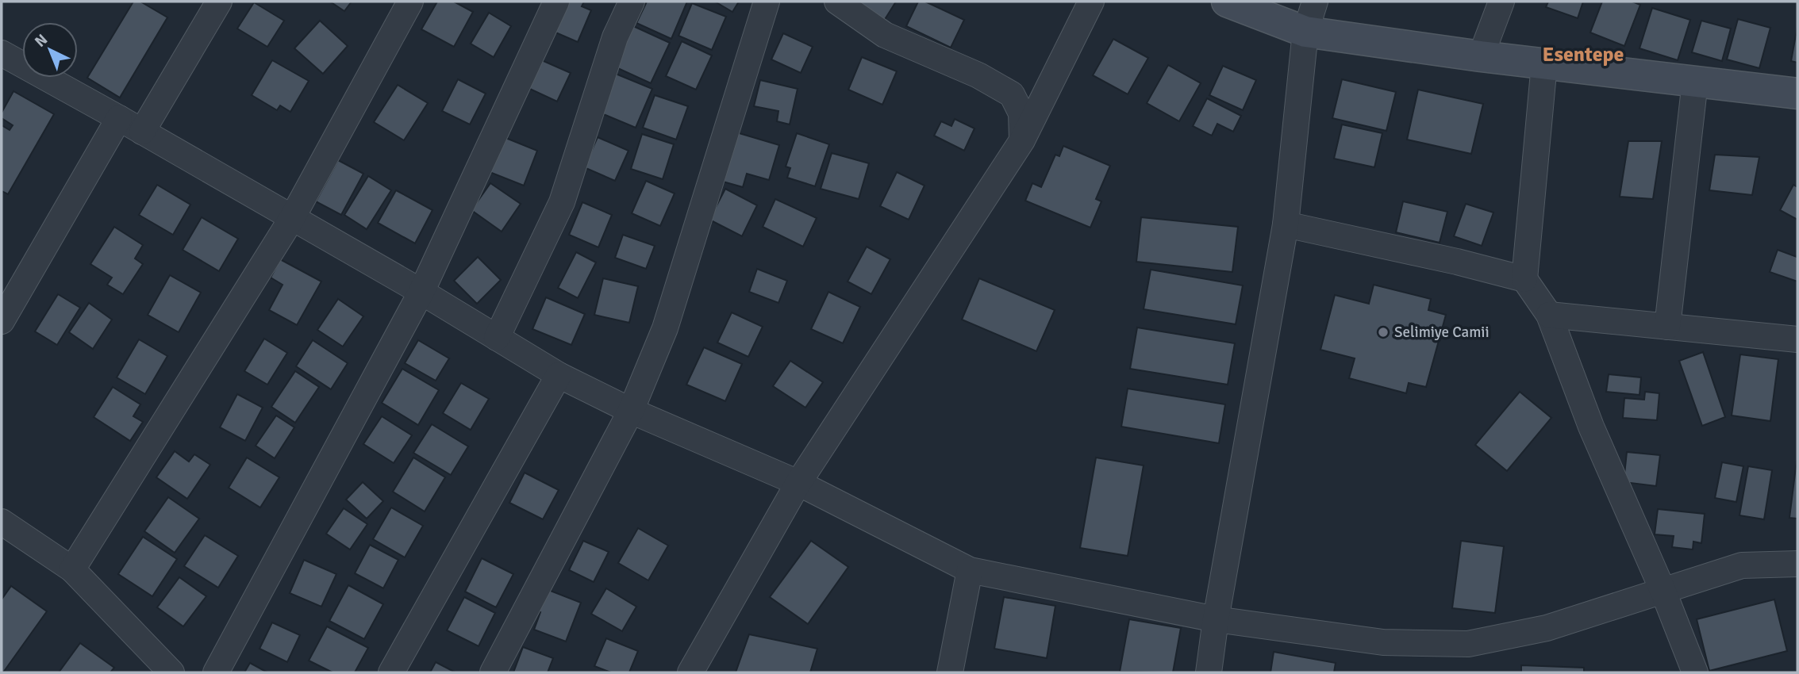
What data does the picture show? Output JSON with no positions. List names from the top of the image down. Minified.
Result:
{"districts":["Esentepe"],"places":["Selimiye Camii"],"north":"top left"}
